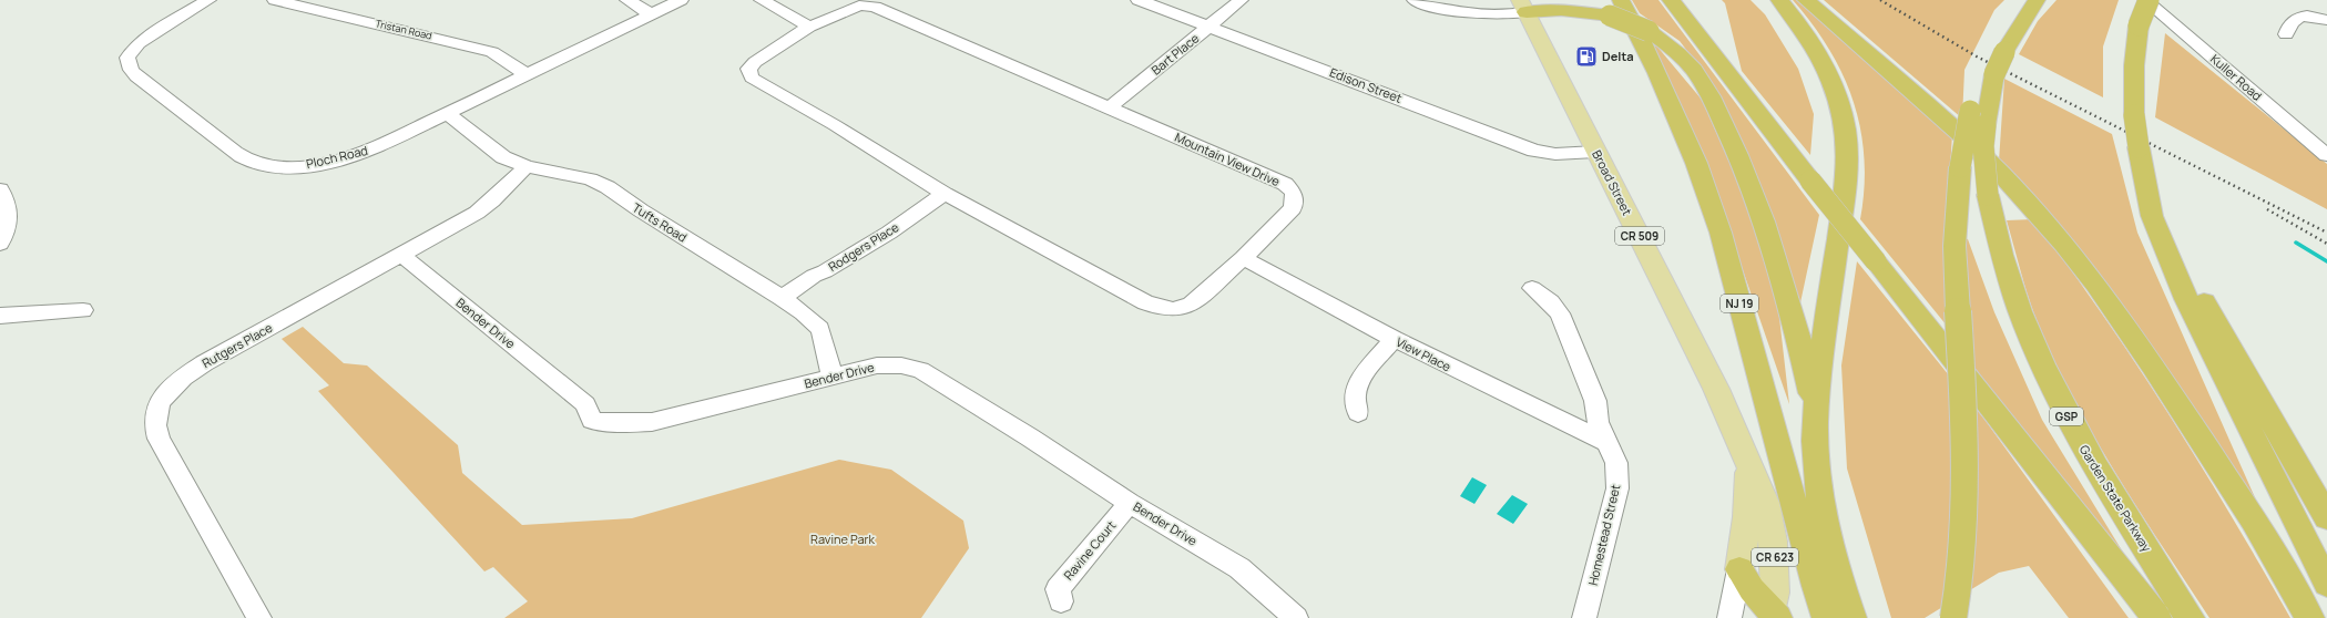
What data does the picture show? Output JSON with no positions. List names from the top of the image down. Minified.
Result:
{"streets":{"highway":["NJ 19","GSP","Garden State Parkway"],"main road":["Broad Street","CR 509","CR 623"],"street":["Tristan Road","Bart Place","Kuller Road","Edison Street","Ploch Road","Mountain View Drive","Tufts Road","Rodgers Place","Bender Drive","Rutgers Place","View Place","Homestead Street","Ravine Court"]},"crossings":[["Tristan Road","Ploch Road"],["Bart Place","Edison Street"],["Bart Place","Mountain View Drive"],["Edison Street","Broad Street"],["Ploch Road","Tufts Road"],["Mountain View Drive","Rodgers Place"],["Mountain View Drive","View Place"],["Broad Street","CR 623"],["Tufts Road","Rodgers Place"],["Tufts Road","Bender Drive"],["Tufts Road","Rutgers Place"],["Bender Drive","Rutgers Place"],["Bender Drive","Ravine Court"],["View Place","Homestead Street"]],"parks":["Ravine Park"],"places":{"fuel station":["Delta"]}}
